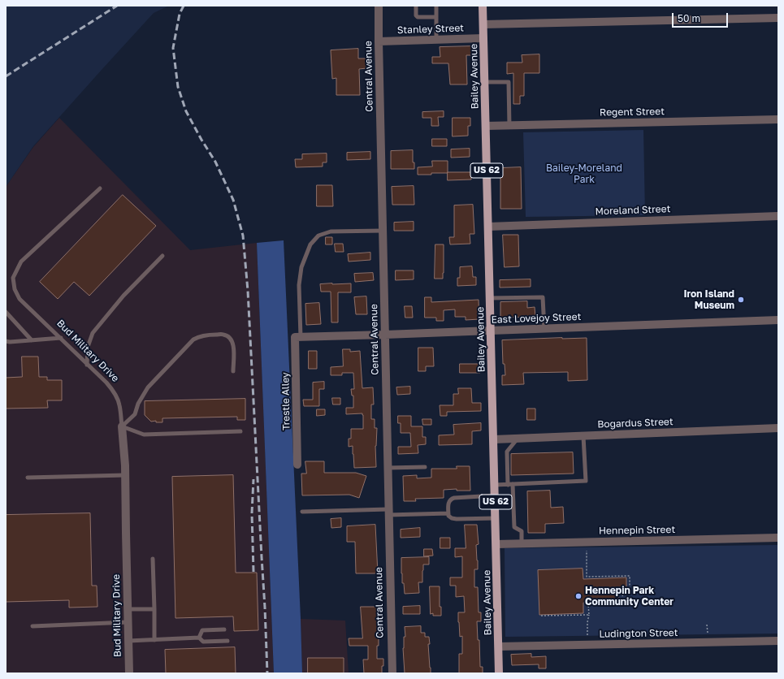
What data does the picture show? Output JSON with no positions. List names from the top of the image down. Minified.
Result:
{"streets":{"main road":["Bailey Avenue","US 62"],"street":["Stanley Street","Central Avenue","Regent Street","Moreland Street","East Lovejoy Street","Bud Military Drive","Trestle Alley","Bogardus Street","Hennepin Street","Ludington Street"]},"crossings":[["Stanley Street","Central Avenue"],["Stanley Street","Bailey Avenue"],["Central Avenue","East Lovejoy Street"],["Central Avenue","Trestle Alley"],["Bailey Avenue","Regent Street"],["Bailey Avenue","Moreland Street"],["Bailey Avenue","East Lovejoy Street"],["Bailey Avenue","Bogardus Street"],["Bailey Avenue","Hennepin Street"],["Bailey Avenue","Ludington Street"],["East Lovejoy Street","Trestle Alley"]],"parks":["Bailey-Moreland Park"],"places":["Iron Island Museum","Hennepin Park Community Center"],"scale_bar":"50 m"}
